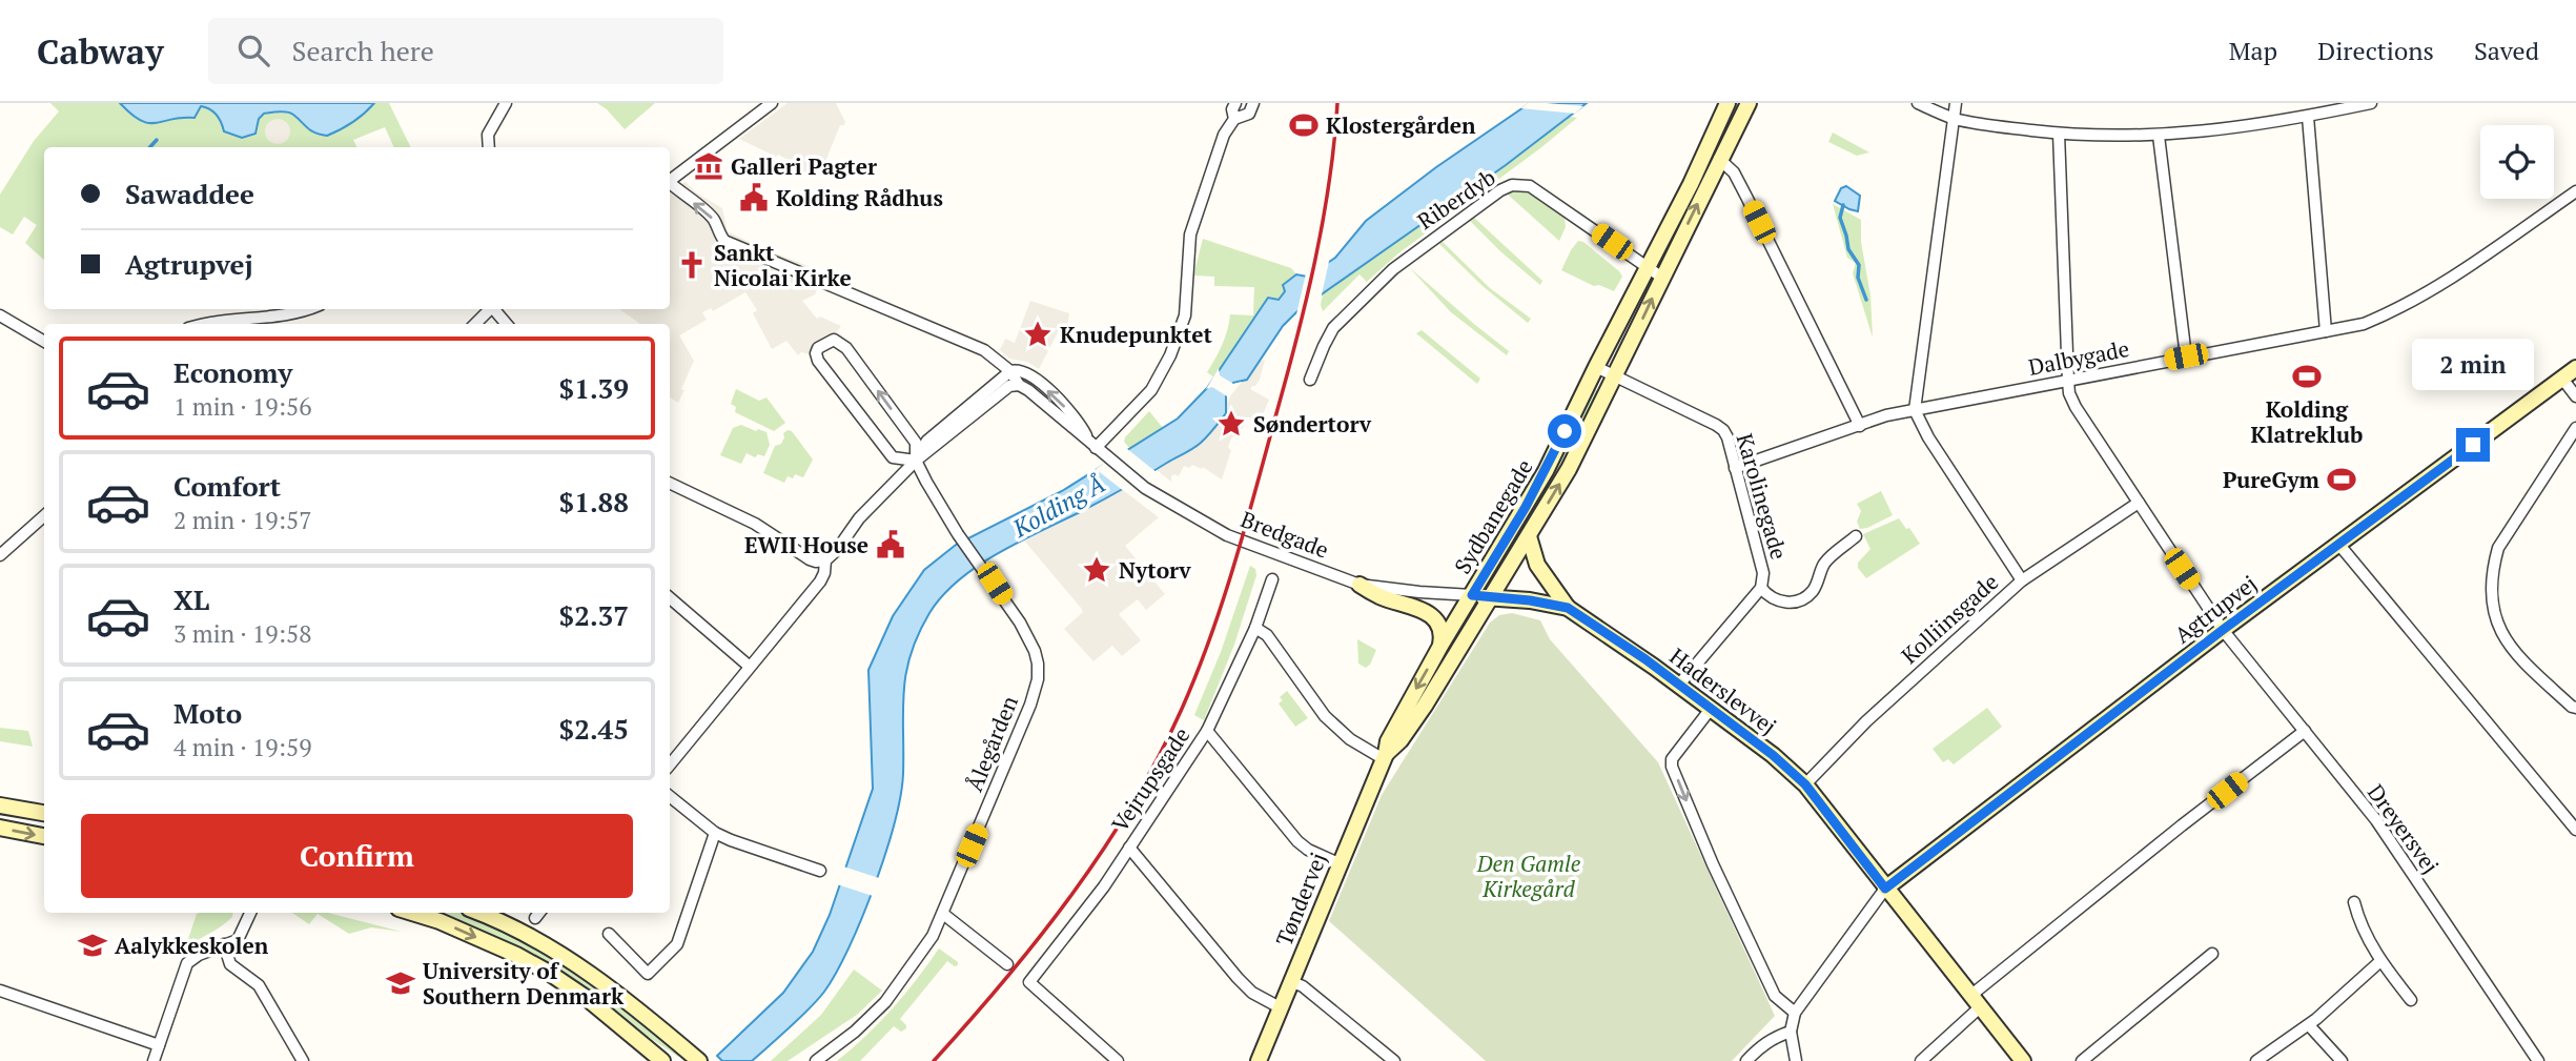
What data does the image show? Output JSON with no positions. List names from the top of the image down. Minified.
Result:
{"streets":{"main road":["Sydbanegade","Bredgade","Agtrupvej","Haderslevvej","Tøndervej"],"street":["Riberdyb","Dalbygade","Karolinegade","Kolliinsgade","Ålegården","Vejrupsgade","Dreyersvej"]},"crossings":[["Riberdyb","Sydbanegade"],["Dalbygade","Karolinegade"],["Dalbygade","Dreyersvej"],["Karolinegade","Sydbanegade"],["Karolinegade","Haderslevvej"],["Sydbanegade","Bredgade"],["Sydbanegade","Haderslevvej"],["Sydbanegade","Tøndervej"],["Bredgade","Haderslevvej"],["Bredgade","Tøndervej"],["Agtrupvej","Haderslevvej"],["Agtrupvej","Dreyersvej"],["Kolliinsgade","Haderslevvej"],["Kolliinsgade","Dreyersvej"],["Haderslevvej","Tøndervej"]],"one_way":["Bredgade"],"water":["Kolding Å"],"parks":["Den Gamle Kirkegård"],"places":{"sports":["Klostergården","Kolding Klatreklub","PureGym"],"museum":["Galleri Pagter"],"public building":["Kolding Rådhus","EWII House"],"church":["Sankt Nicolai Kirke"],"place":["Knudepunktet","Søndertorv","Nytorv"],"school or university":["Aalykkeskolen","University of Southern Denmark"]},"page":{"header":"Cabway","search":"Search here","nav":["Map","Directions","Saved"],"banner":["Sawaddee","Agtrupvej"],"list":[{"name":"Economy","note":"1 min · 19:56","value":"$1.39"},{"name":"Comfort","note":"2 min · 19:57","value":"$1.88"},{"name":"XL","note":"3 min · 19:58","value":"$2.37"},{"name":"Moto","note":"4 min · 19:59","value":"$2.45"}],"bubble":"2 min","buttons":"Confirm"}}
